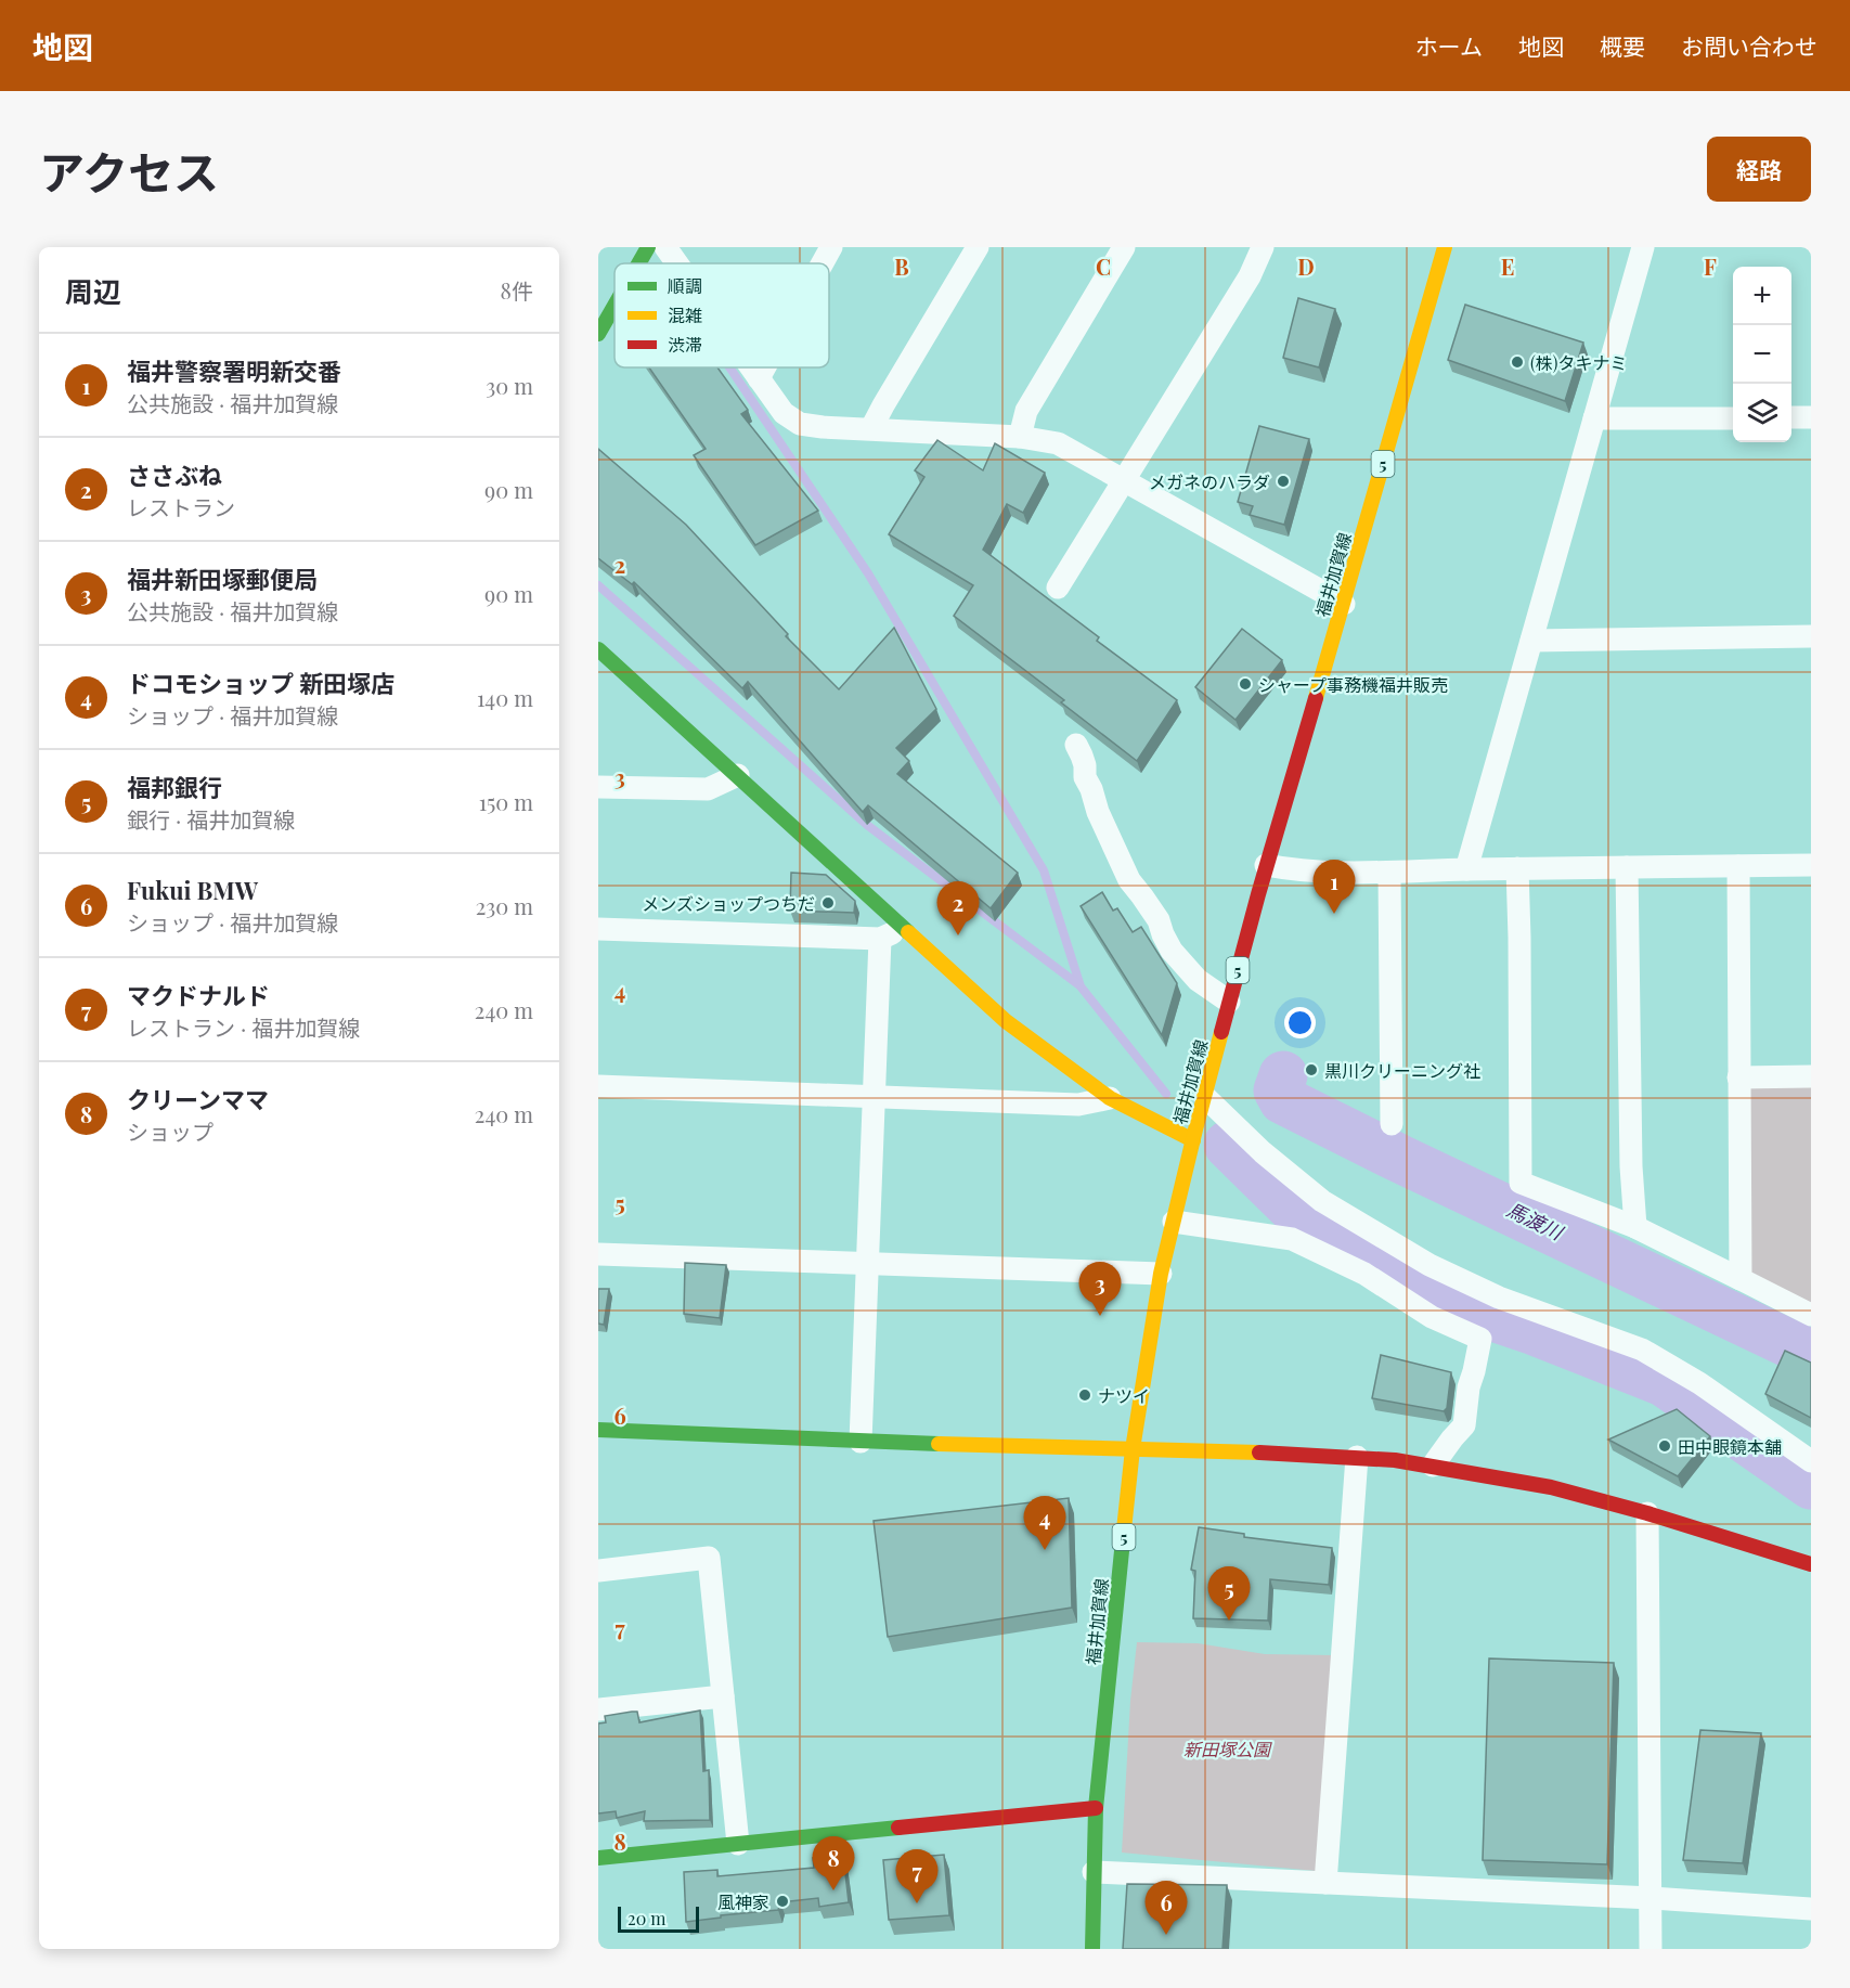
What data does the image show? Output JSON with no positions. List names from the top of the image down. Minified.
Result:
{"streets":{"street":["5","福井加賀線"]},"water":["馬渡川"],"parks":["新田塚公園"],"places":["(株)タキナミ","メガネのハラダ","シャープ事務機福井販売","メンズショップつちだ","黒川クリーニング社","ナツイ","田中眼鏡本舗","風神家"],"legend":["順調","混雑","渋滞"],"scale_bar":"20 m","page":{"header":"地図","nav":["ホーム","地図","概要","お問い合わせ"],"title":"アクセス","buttons":"経路","heading":["周辺","8件"],"map_buttons":["+","−"],"list":[{"mark":"1","name":"福井警察署明新交番","note":"公共施設 · 福井加賀線","value":"30 m"},{"mark":"2","name":"ささぶね","note":"レストラン","value":"90 m"},{"mark":"3","name":"福井新田塚郵便局","note":"公共施設 · 福井加賀線","value":"90 m"},{"mark":"4","name":"ドコモショップ 新田塚店","note":"ショップ · 福井加賀線","value":"140 m"},{"mark":"5","name":"福邦銀行","note":"銀行 · 福井加賀線","value":"150 m"},{"mark":"6","name":"Fukui BMW","note":"ショップ · 福井加賀線","value":"230 m"},{"mark":"7","name":"マクドナルド","note":"レストラン · 福井加賀線","value":"240 m"},{"mark":"8","name":"クリーンママ","note":"ショップ","value":"240 m"}],"pins":["1","2","3","4","5","8","7","6"],"scale":"20 m"},"grid":{"columns":["B","C","D","E","F"],"rows":["2","3","4","5","6","7","8"]}}
